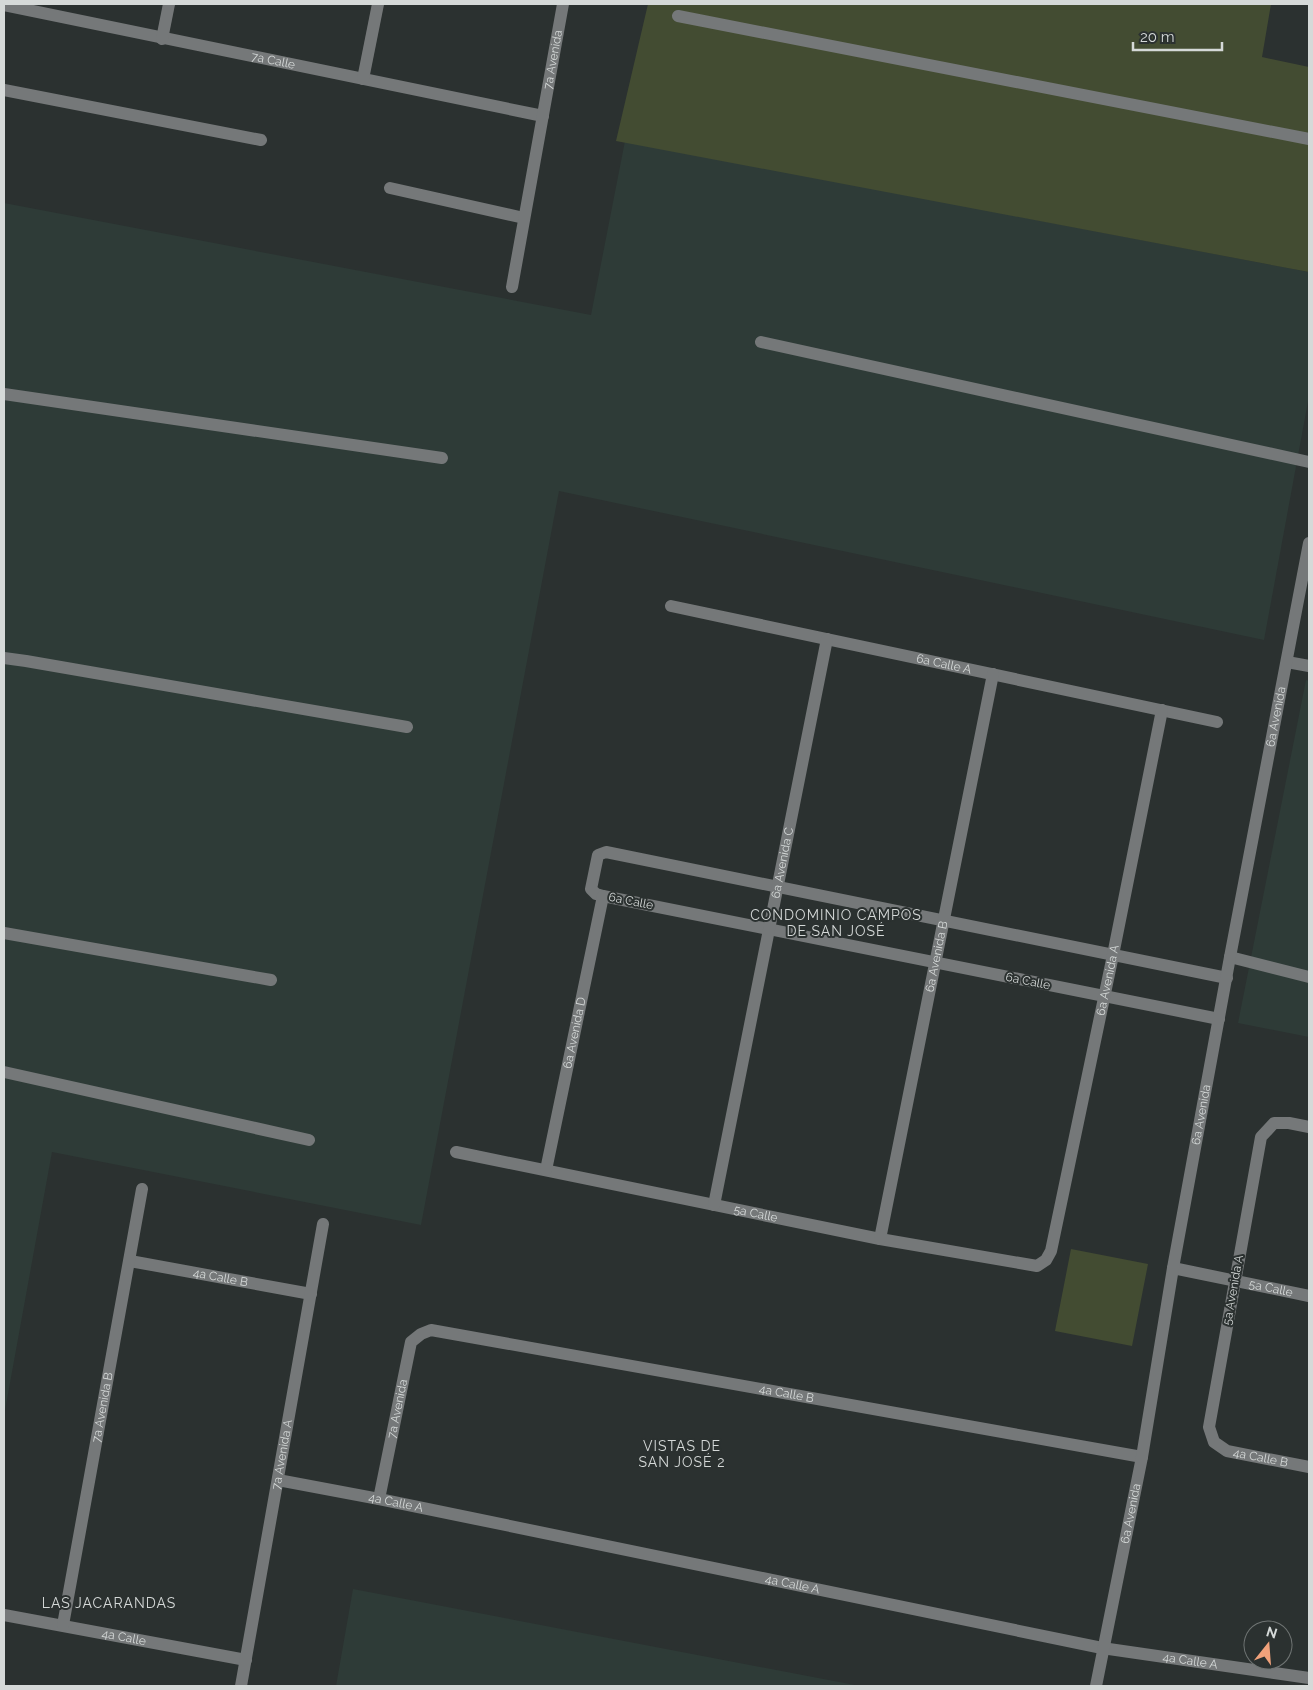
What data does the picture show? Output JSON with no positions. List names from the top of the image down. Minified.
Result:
{"streets":{"street":["7a Avenida","7a Calle","6a Calle A","6a Avenida","6a Avenida C","6a Calle","6a Avenida B","6a Avenida A","6a Avenida D","5a Calle","4a Calle B","5a Avenida A","7a Avenida B","7a Avenida A","4a Calle A","4a Calle"]},"crossings":[["7a Avenida","7a Calle"],["7a Avenida","4a Calle B"],["7a Avenida","4a Calle A"],["6a Calle A","6a Avenida C"],["6a Calle A","6a Avenida B"],["6a Calle A","6a Avenida A"],["6a Avenida","6a Calle"],["6a Avenida","5a Calle"],["6a Avenida","4a Calle B"],["6a Avenida","4a Calle A"],["6a Avenida C","6a Calle"],["6a Avenida C","5a Calle"],["6a Calle","6a Avenida B"],["6a Calle","6a Avenida A"],["6a Calle","6a Avenida D"],["6a Avenida B","5a Calle"],["6a Avenida A","5a Calle"],["6a Avenida D","5a Calle"],["5a Calle","5a Avenida A"],["4a Calle B","5a Avenida A"],["4a Calle B","7a Avenida B"],["4a Calle B","7a Avenida A"],["7a Avenida B","4a Calle"],["7a Avenida A","4a Calle A"],["7a Avenida A","4a Calle"]],"districts":["CONDOMINIO CAMPOS DE SAN JOSÉ","VISTAS DE SAN JOSÉ 2","LAS JACARANDAS"],"scale_bar":"20 m","north":"top"}
